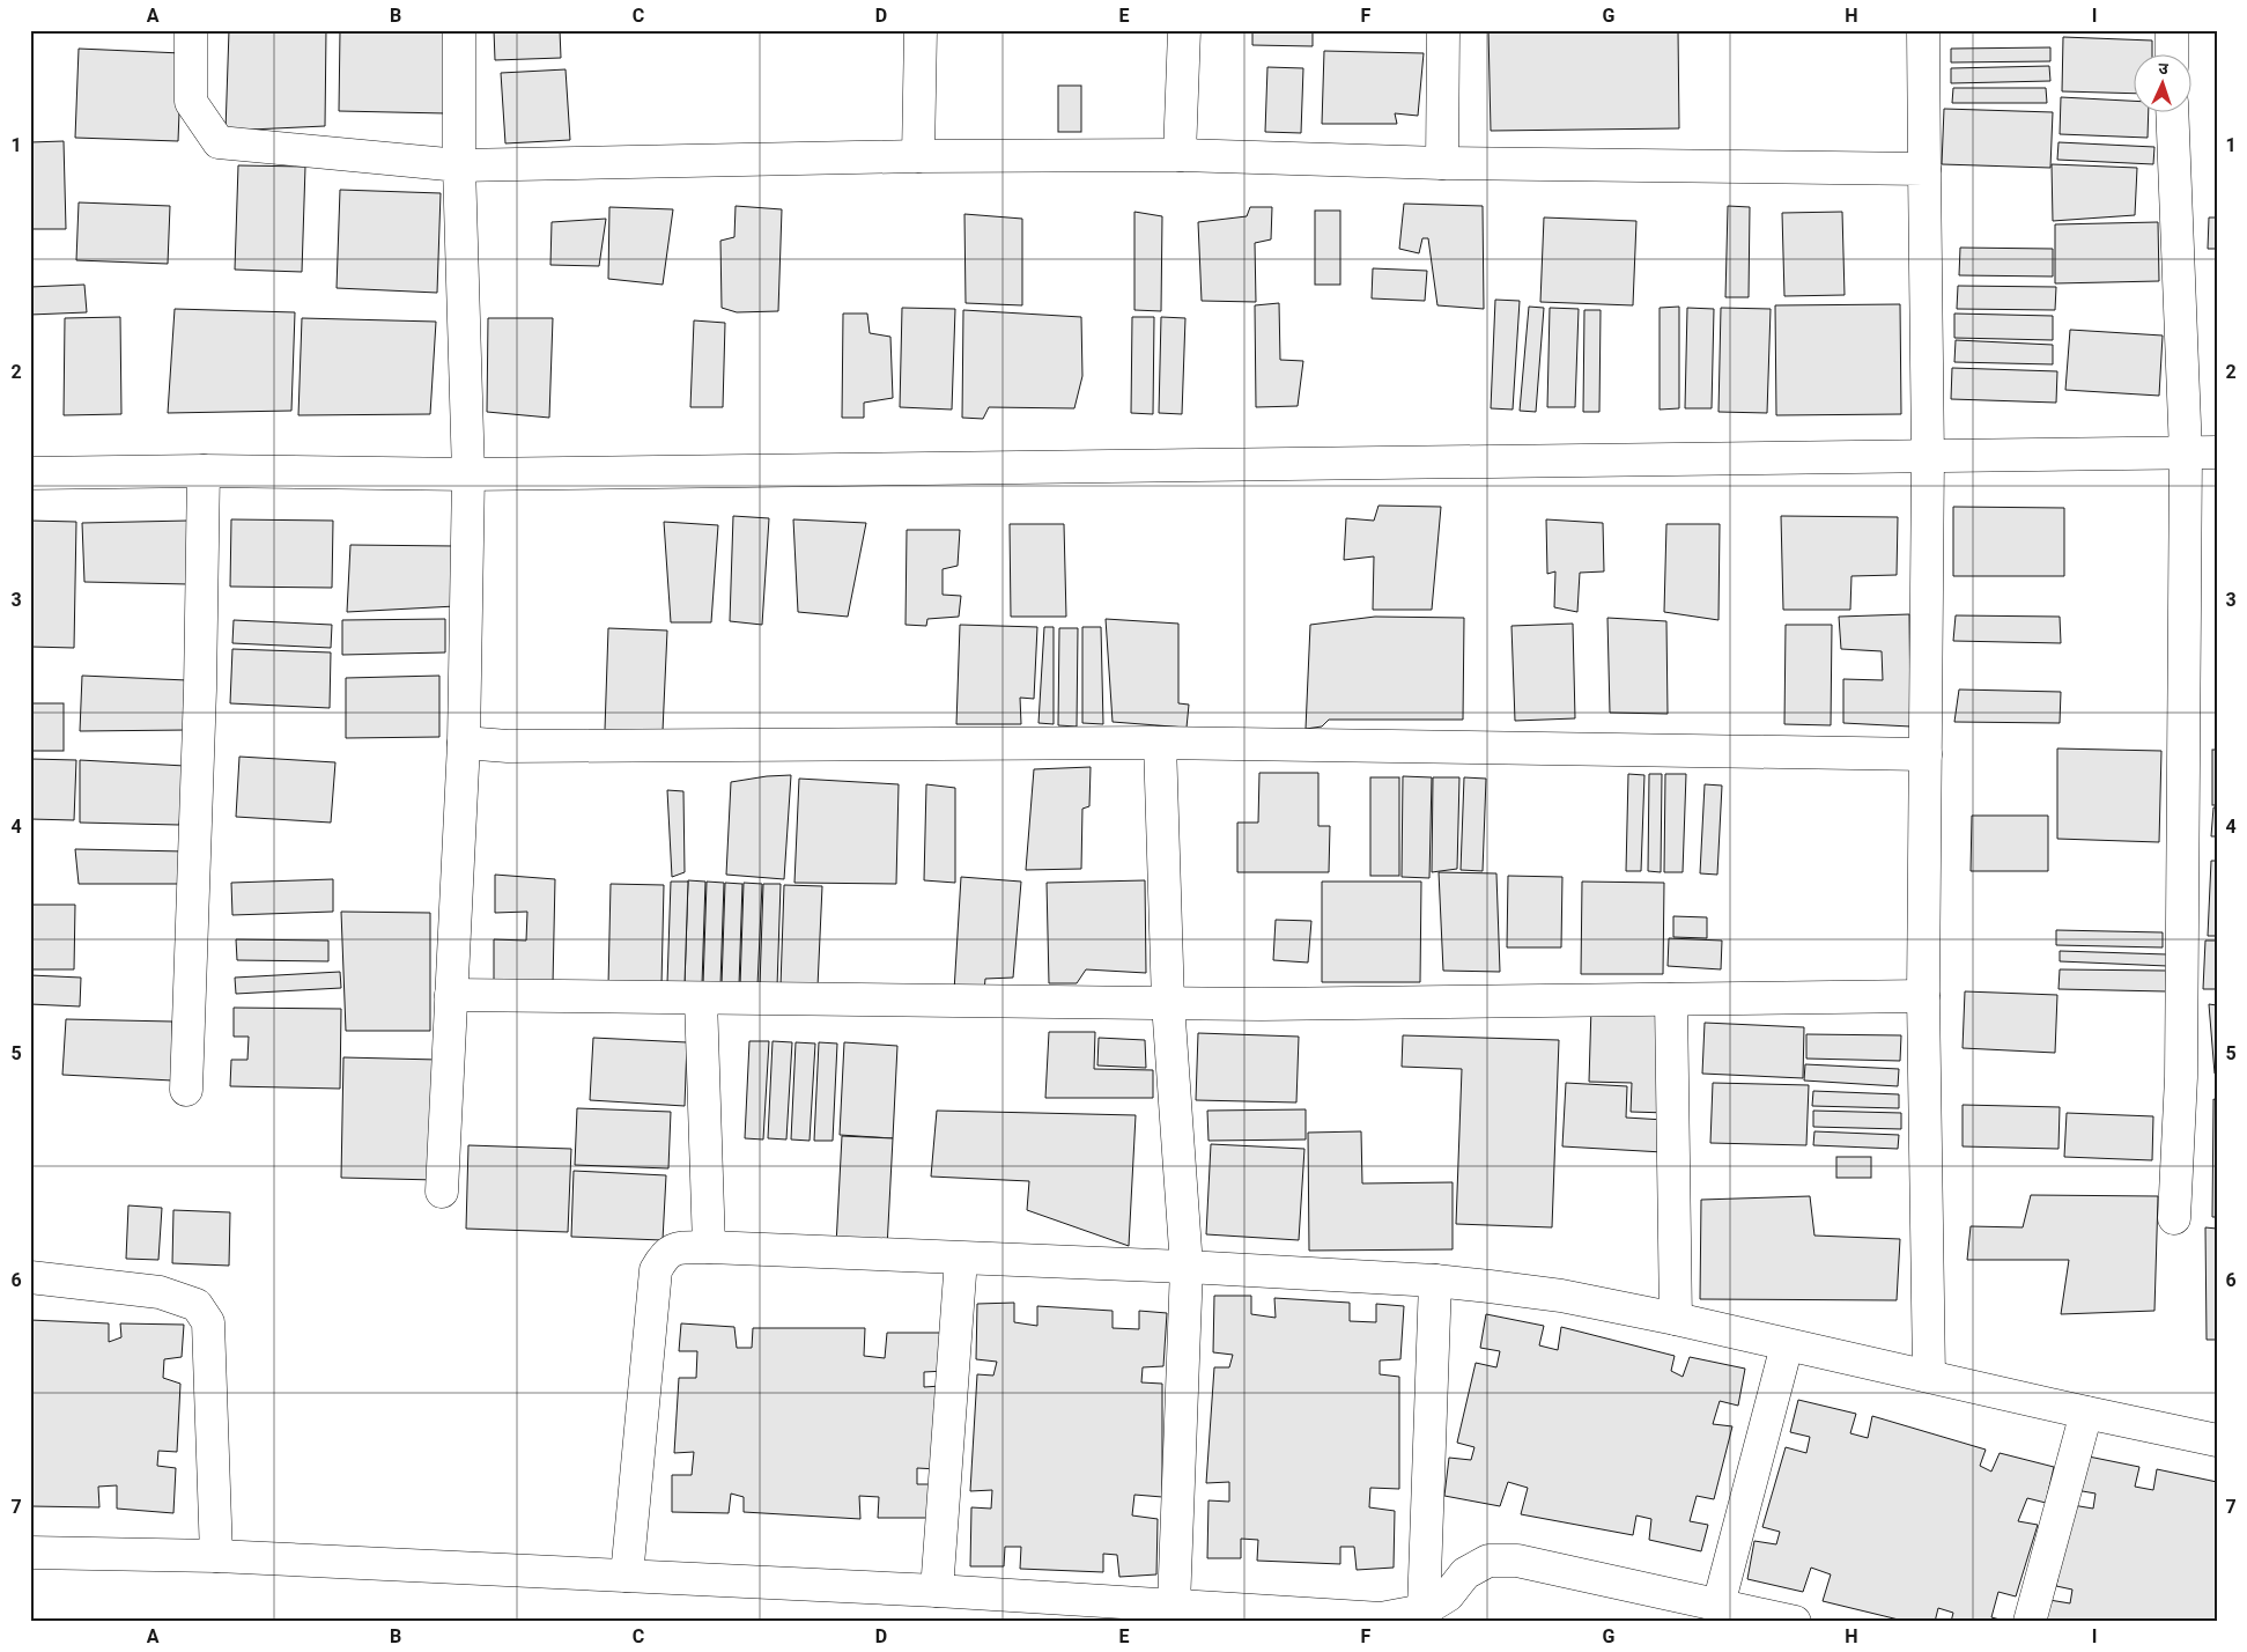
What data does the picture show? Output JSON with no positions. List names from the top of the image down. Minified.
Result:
{"north":"top","grid":{"columns":["A","B","C","D","E","F","G","H","I"],"rows":["1","2","3","4","5","6","7"]}}
